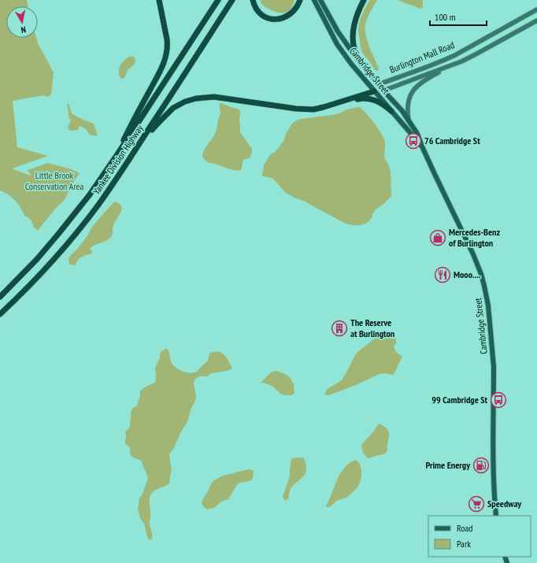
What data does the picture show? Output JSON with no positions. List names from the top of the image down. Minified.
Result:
{"streets":{"highway":["Yankee Division Highway"],"main road":["Burlington Mall Road","Cambridge Street"]},"crossings":[["Burlington Mall Road","Cambridge Street"]],"parks":["Little Brook Conservation Area"],"places":{"bus stop":["76 Cambridge St","99 Cambridge St"],"shop":["Mercedes-Benz of Burlington"],"restaurant":["Mooo...."],"building":["The Reserve at Burlington"],"fuel station":["Prime Energy"],"supermarket":["Speedway"]},"legend":["Road","Park"],"scale_bar":"100 m","north":"bottom"}
